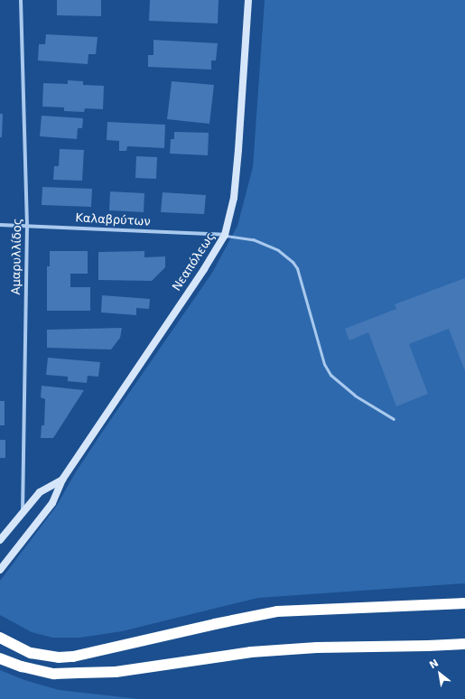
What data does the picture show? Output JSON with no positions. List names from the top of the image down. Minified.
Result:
{"streets":{"street":["Καλαβρύτων","Αμαρυλλίδος","Νεαπόλεως"]},"crossings":[["Καλαβρύτων","Αμαρυλλίδος"],["Καλαβρύτων","Νεαπόλεως"]],"north":"top left"}
